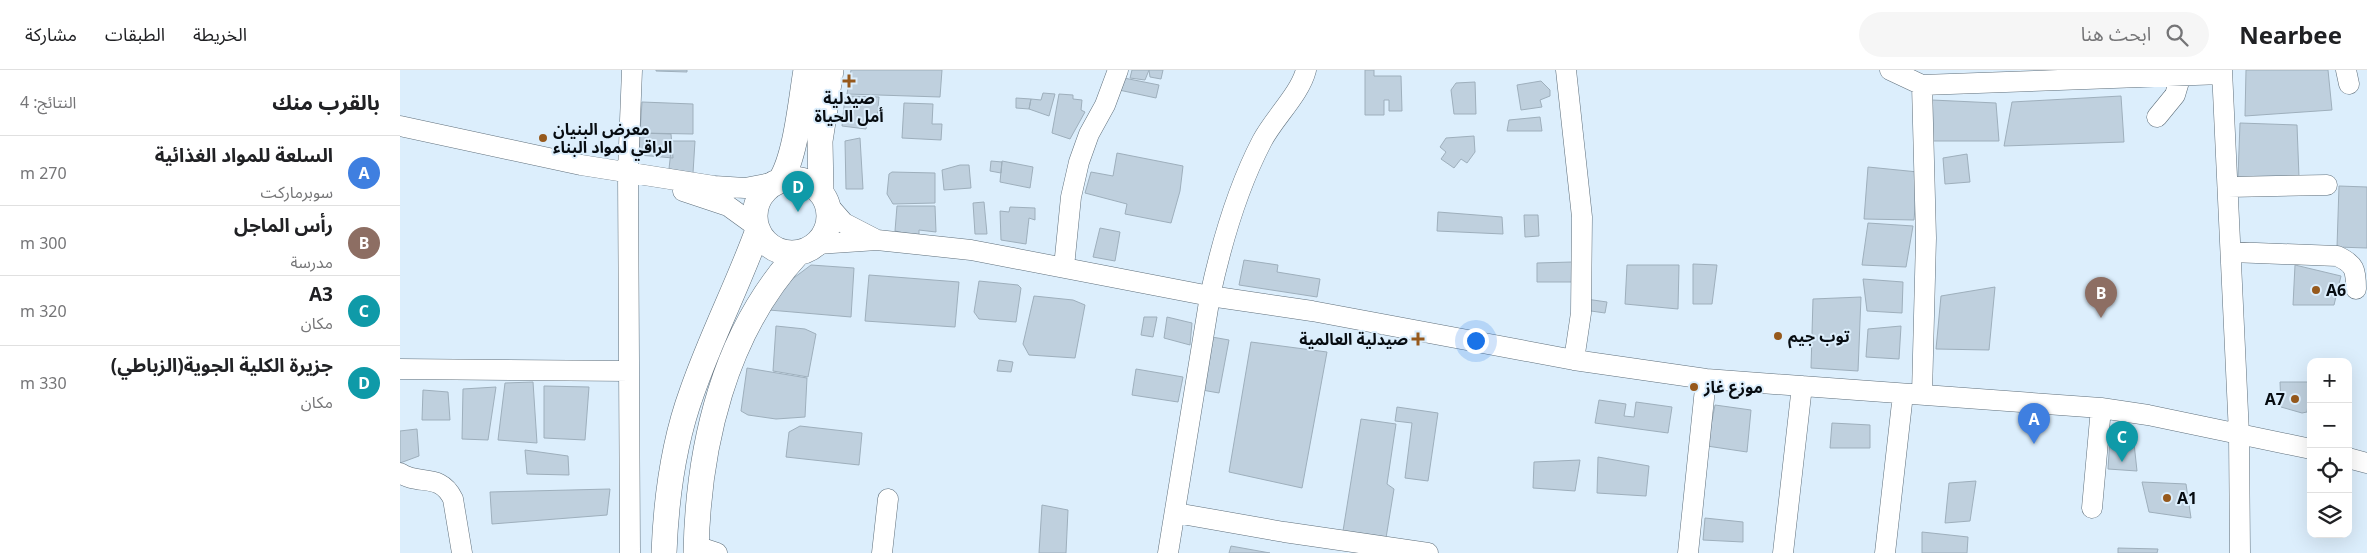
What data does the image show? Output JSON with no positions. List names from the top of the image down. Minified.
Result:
{"places":{"health":["صيدلية أمل الحياة","صيدلية العالمية"],"other":["معرض البنيان الراقي لمواد البناء","A6","توب جيم","موزع غاز","A7","A1"]},"page":{"header":"Nearbee","search":"ابحث هنا","nav":["الخريطة","الطبقات","مشاركة"],"heading":["بالقرب منك","النتائج: 4"],"list":[{"mark":"A","name":"السلعة للمواد الغذائية","note":"سوبرماركت","value":"270 m"},{"mark":"B","name":"رأس الماجل","note":"مدرسة","value":"300 m"},{"mark":"C","name":"A3","note":"مكان","value":"320 m"},{"mark":"D","name":"جزيرة الكلية الجوية(الزباطي)","note":"مكان","value":"330 m"}],"pins":["D","B","A","C"],"map_buttons":["+","−"]}}
